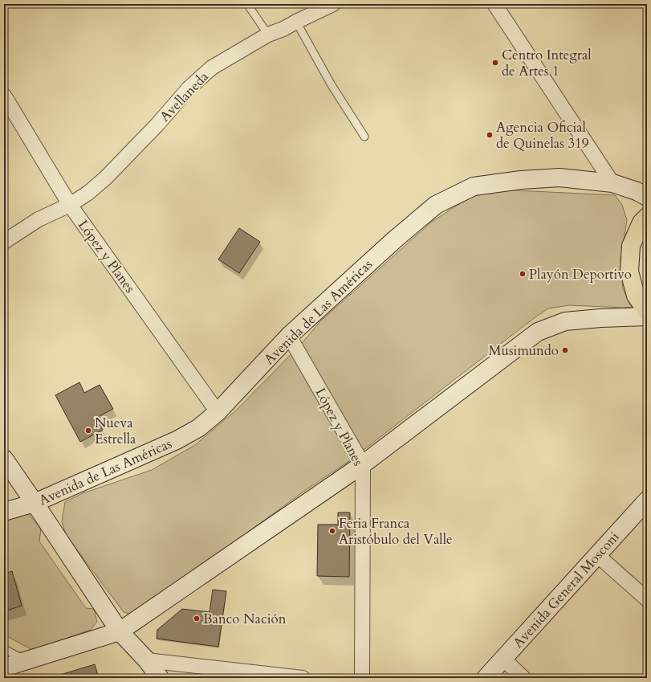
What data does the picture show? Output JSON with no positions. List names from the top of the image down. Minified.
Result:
{"streets":{"main road":["Avenida de Las Américas","Avenida General Mosconi"],"street":["Avellaneda","López y Planes"]},"crossings":[["Avellaneda","López y Planes"],["López y Planes","Avenida de Las Américas"]],"places":["Centro Integral de Artes 1","Agencia Oficial de Quinelas 319","Playón Deportivo","Musimundo","Nueva Estrella","Feria Franca Aristóbulo del Valle","Banco Nación"]}
